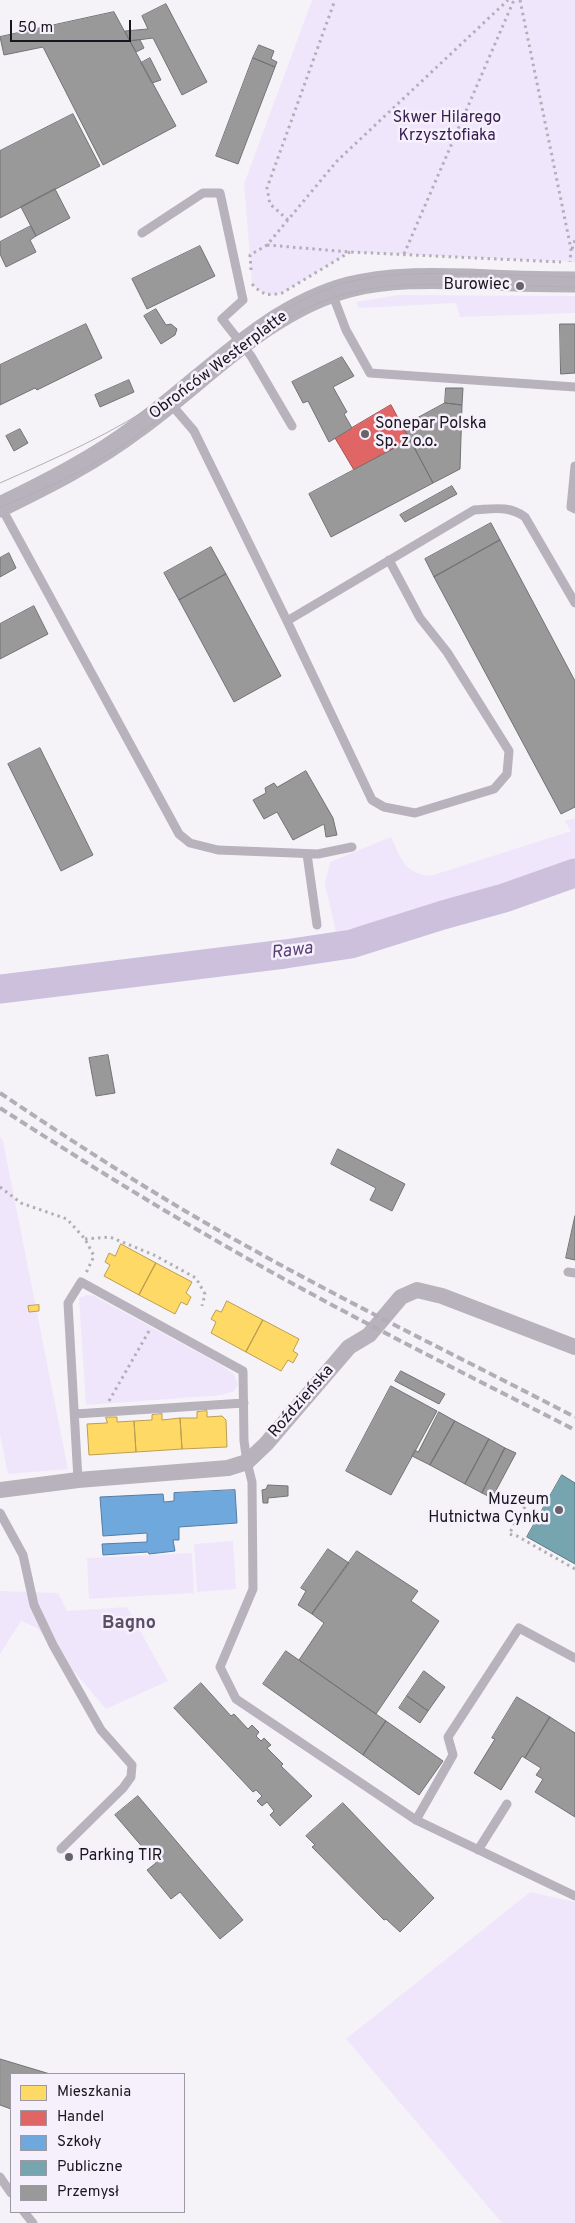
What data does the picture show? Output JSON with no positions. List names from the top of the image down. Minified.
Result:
{"streets":{"street":["Obrońców Westerplatte","Roździeńska"]},"districts":["Bagno"],"water":["Rawa"],"parks":["Skwer Hilarego Krzysztofiaka"],"places":["Burowiec","Sonepar Polska Sp. z o.o.","Muzeum Hutnictwa Cynku","Parking TIR"],"legend":["Mieszkania","Handel","Szkoły","Publiczne","Przemysł"],"scale_bar":"50 m"}
